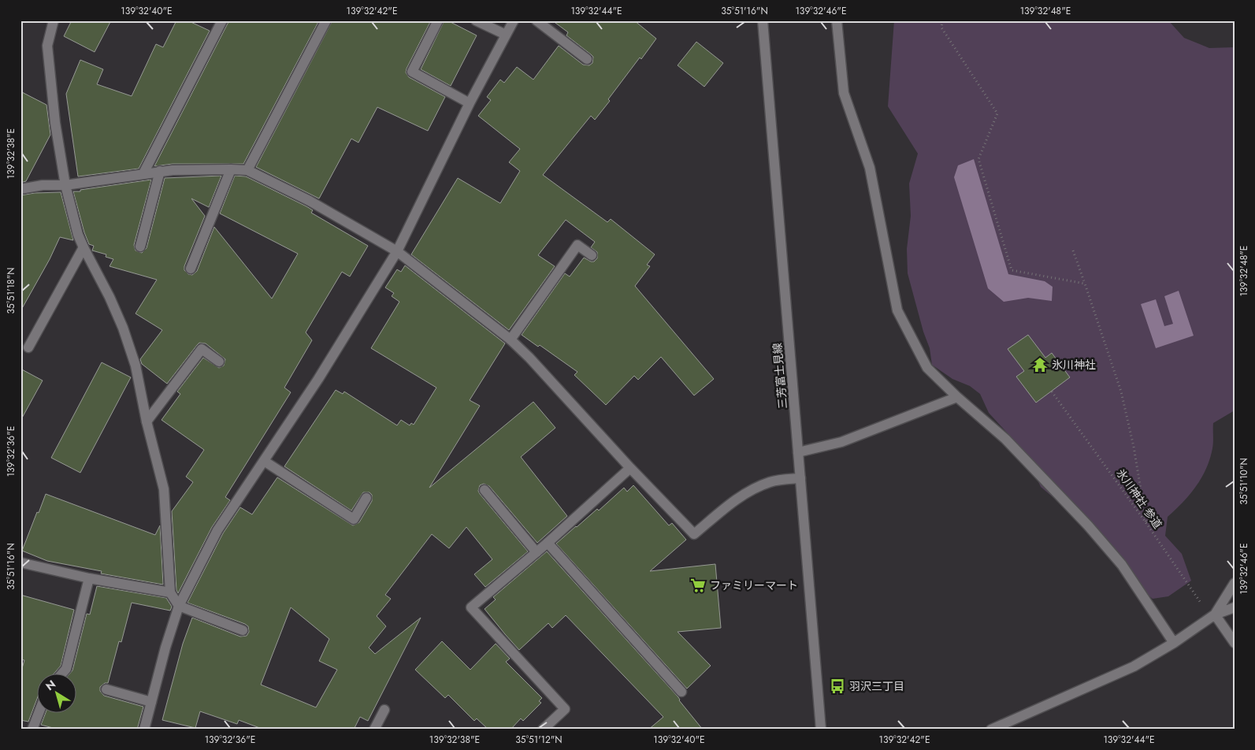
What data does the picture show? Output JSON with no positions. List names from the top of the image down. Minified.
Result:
{"streets":{"street":["三芳富士見線"],"path":["氷川神社 参道"]},"places":{"temple":["氷川神社"],"supermarket":["ファミリーマート"],"bus stop":["羽沢三丁目"]},"north":"top left","coordinates":["139°32'40\"E","139°32'42\"E","139°32'44\"E","35°51'16\"N","139°32'46\"E","139°32'48\"E","139°32'38\"E","35°51'18\"N","139°32'36\"E","35°51'10\"N","35°51'12\"N"]}
